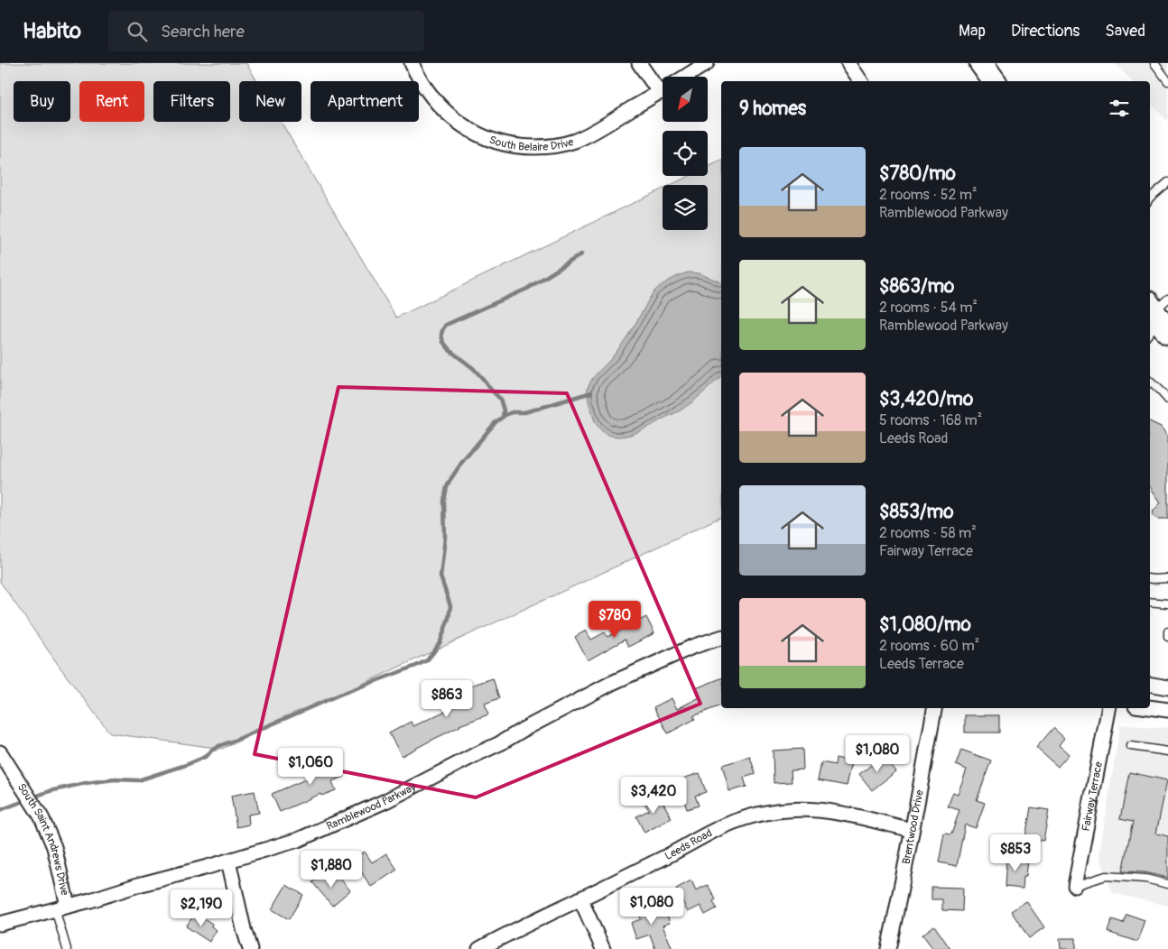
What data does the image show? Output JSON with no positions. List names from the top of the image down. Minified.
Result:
{"streets":{"street":["South Belaire Drive","Fairway Terrace","Ramblewood Parkway","Brentwood Drive","South Saint Andrews Drive","Leeds Road"]},"crossings":[["Ramblewood Parkway","South Saint Andrews Drive"],["Brentwood Drive","Leeds Road"]],"north":"bottom left","page":{"header":"Habito","search":"Search here","nav":["Map","Directions","Saved"],"chip":["Buy","Rent","Filters","New","Apartment"],"heading":"9 homes","list":[{"name":"$780/mo","note":"2 rooms · 52 m² · Ramblewood Parkway"},{"name":"$863/mo","note":"2 rooms · 54 m² · Ramblewood Parkway"},{"name":"$3,420/mo","note":"5 rooms · 168 m² · Leeds Road"},{"name":"$853/mo","note":"2 rooms · 58 m² · Fairway Terrace"},{"name":"$1,080/mo","note":"2 rooms · 60 m² · Leeds Terrace"}],"price":["$780","$863","$1,080","$1,060","$3,420","$853","$1,880","$1,080","$2,190"]}}
